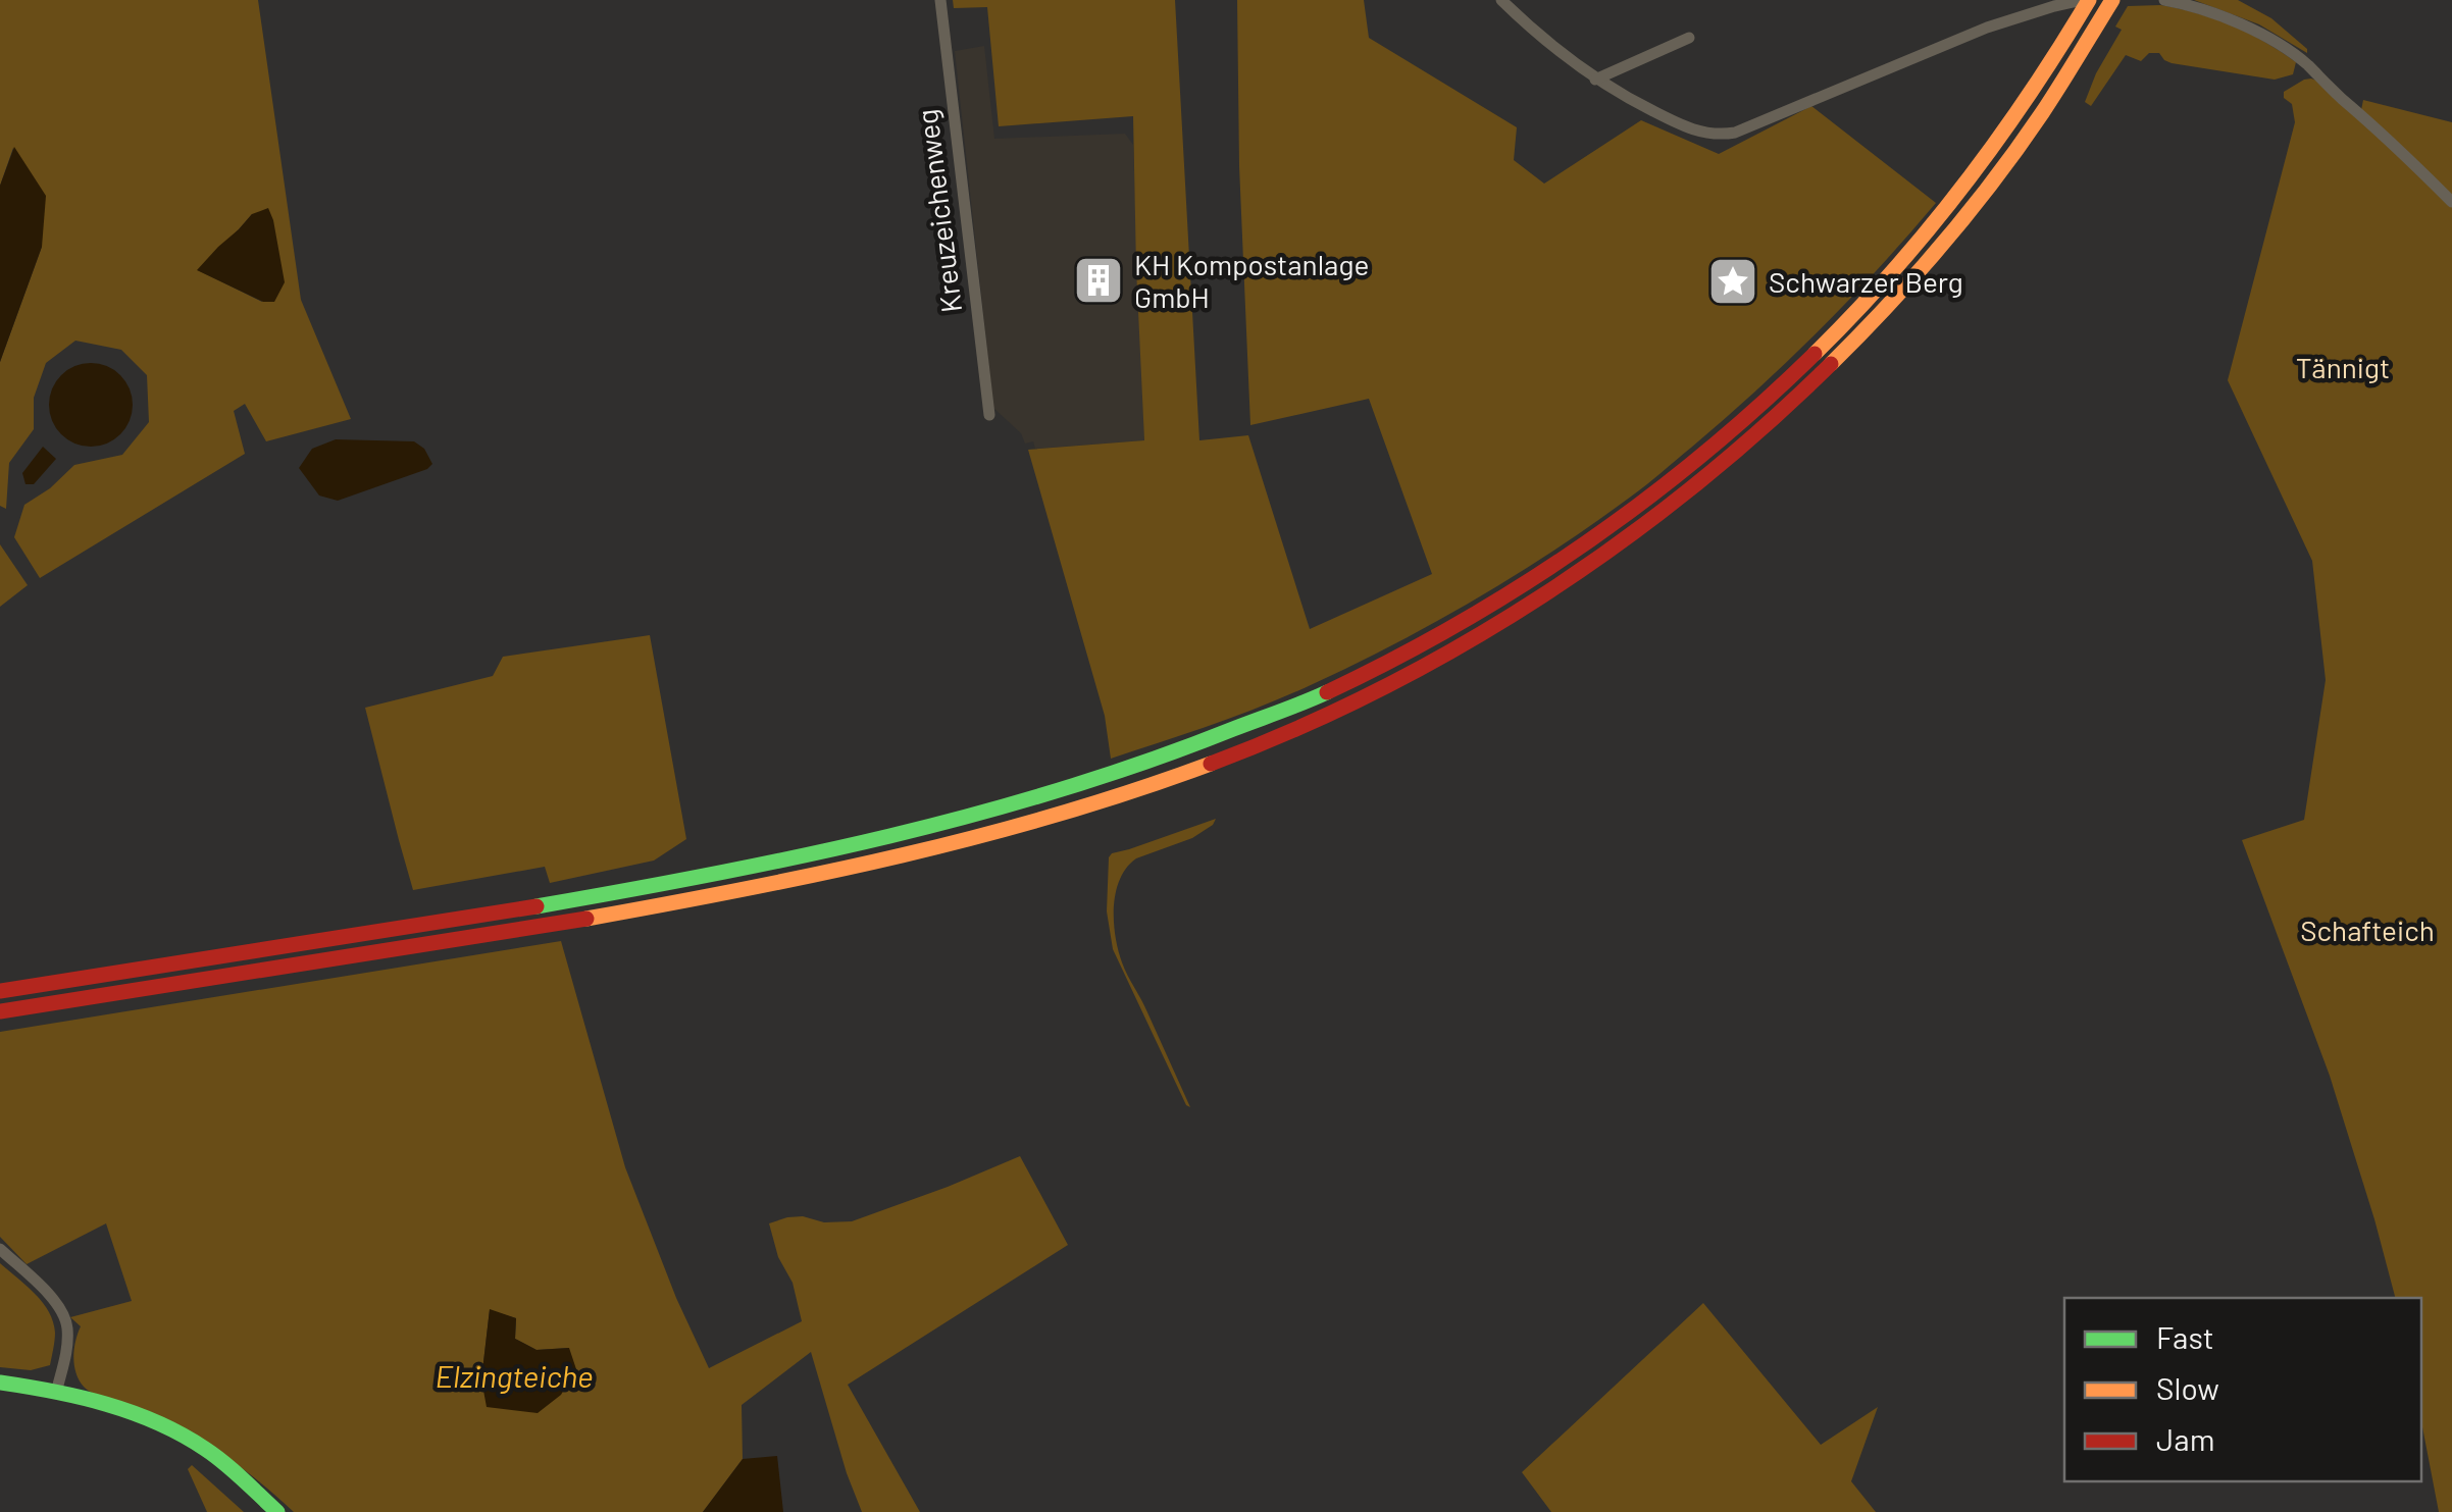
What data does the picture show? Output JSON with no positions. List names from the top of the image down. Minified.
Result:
{"streets":{"street":["Kreuzeichenweg"]},"water":["Elzingteiche"],"parks":["Tännigt","Schafteich"],"places":{"building":["KH Kompostanlage GmbH"],"place":["Schwarzer Berg"]},"legend":["Fast","Slow","Jam"]}
